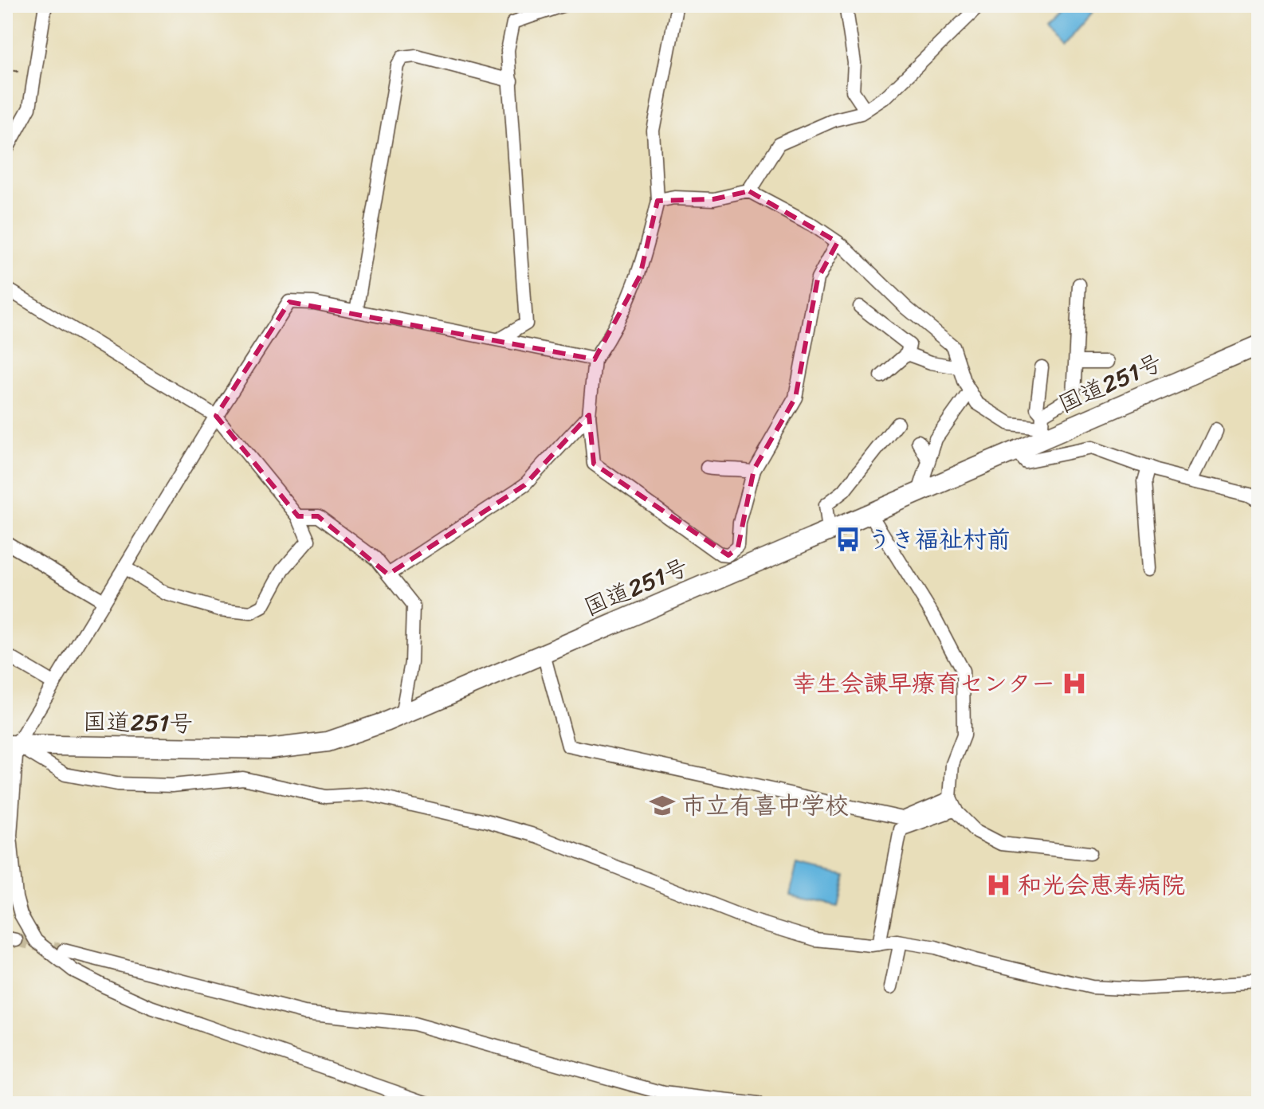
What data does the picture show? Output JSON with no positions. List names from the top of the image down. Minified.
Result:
{"streets":{"highway":["国道251号"]},"places":{"bus stop":["うき福祉村前"],"hospital":["幸生会諫早療育センター","和光会恵寿病院"],"school or university":["市立有喜中学校"]}}
